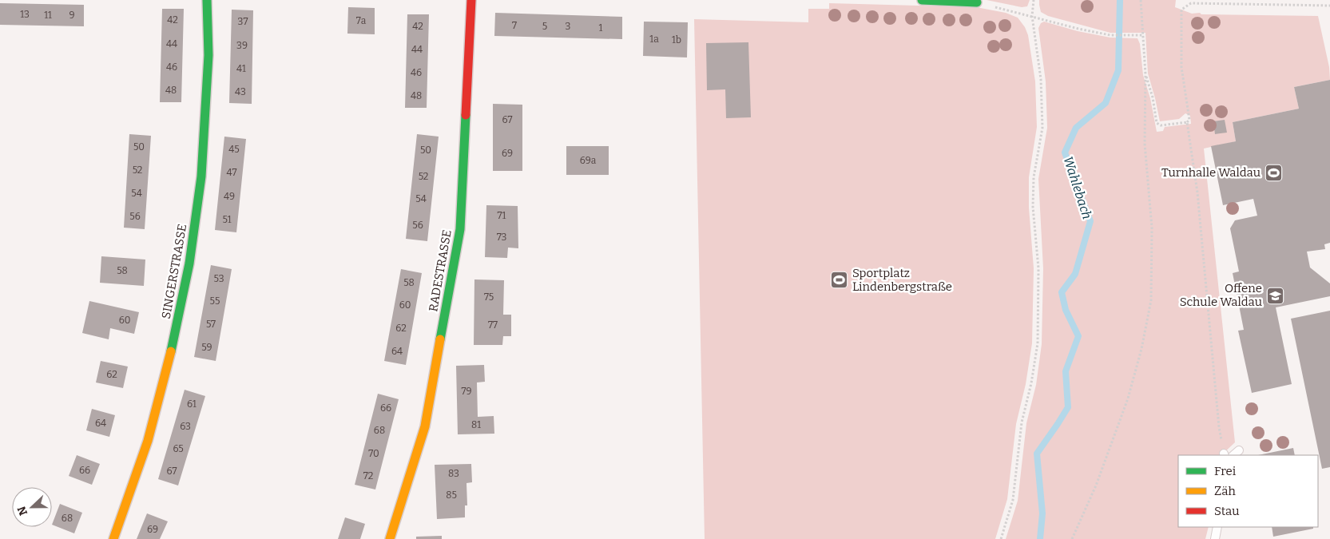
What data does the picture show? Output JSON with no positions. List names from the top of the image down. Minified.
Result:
{"streets":{"street":["RADESTRASSE","SINGERSTRASSE"]},"water":["Wahlebach"],"places":{"sports":["Turnhalle Waldau","Sportplatz Lindenbergstraße"],"school or university":["Offene Schule Waldau"]},"house_numbers":["13","11","9","42","7a","37","7","42","5","3","1","1a","1b","44","39","44","46","41","46","48","43","48","67","50","45","50","69","69a","52","47","52","54","49","54","71","56","51","56","73","58","53","58","75","55","60","60","57","77","62","59","64","62","79","61","66","64","81","63","68","65","70","66","67","83","72","85","68","69"],"legend":["Frei","Zäh","Stau"],"north":"left"}
